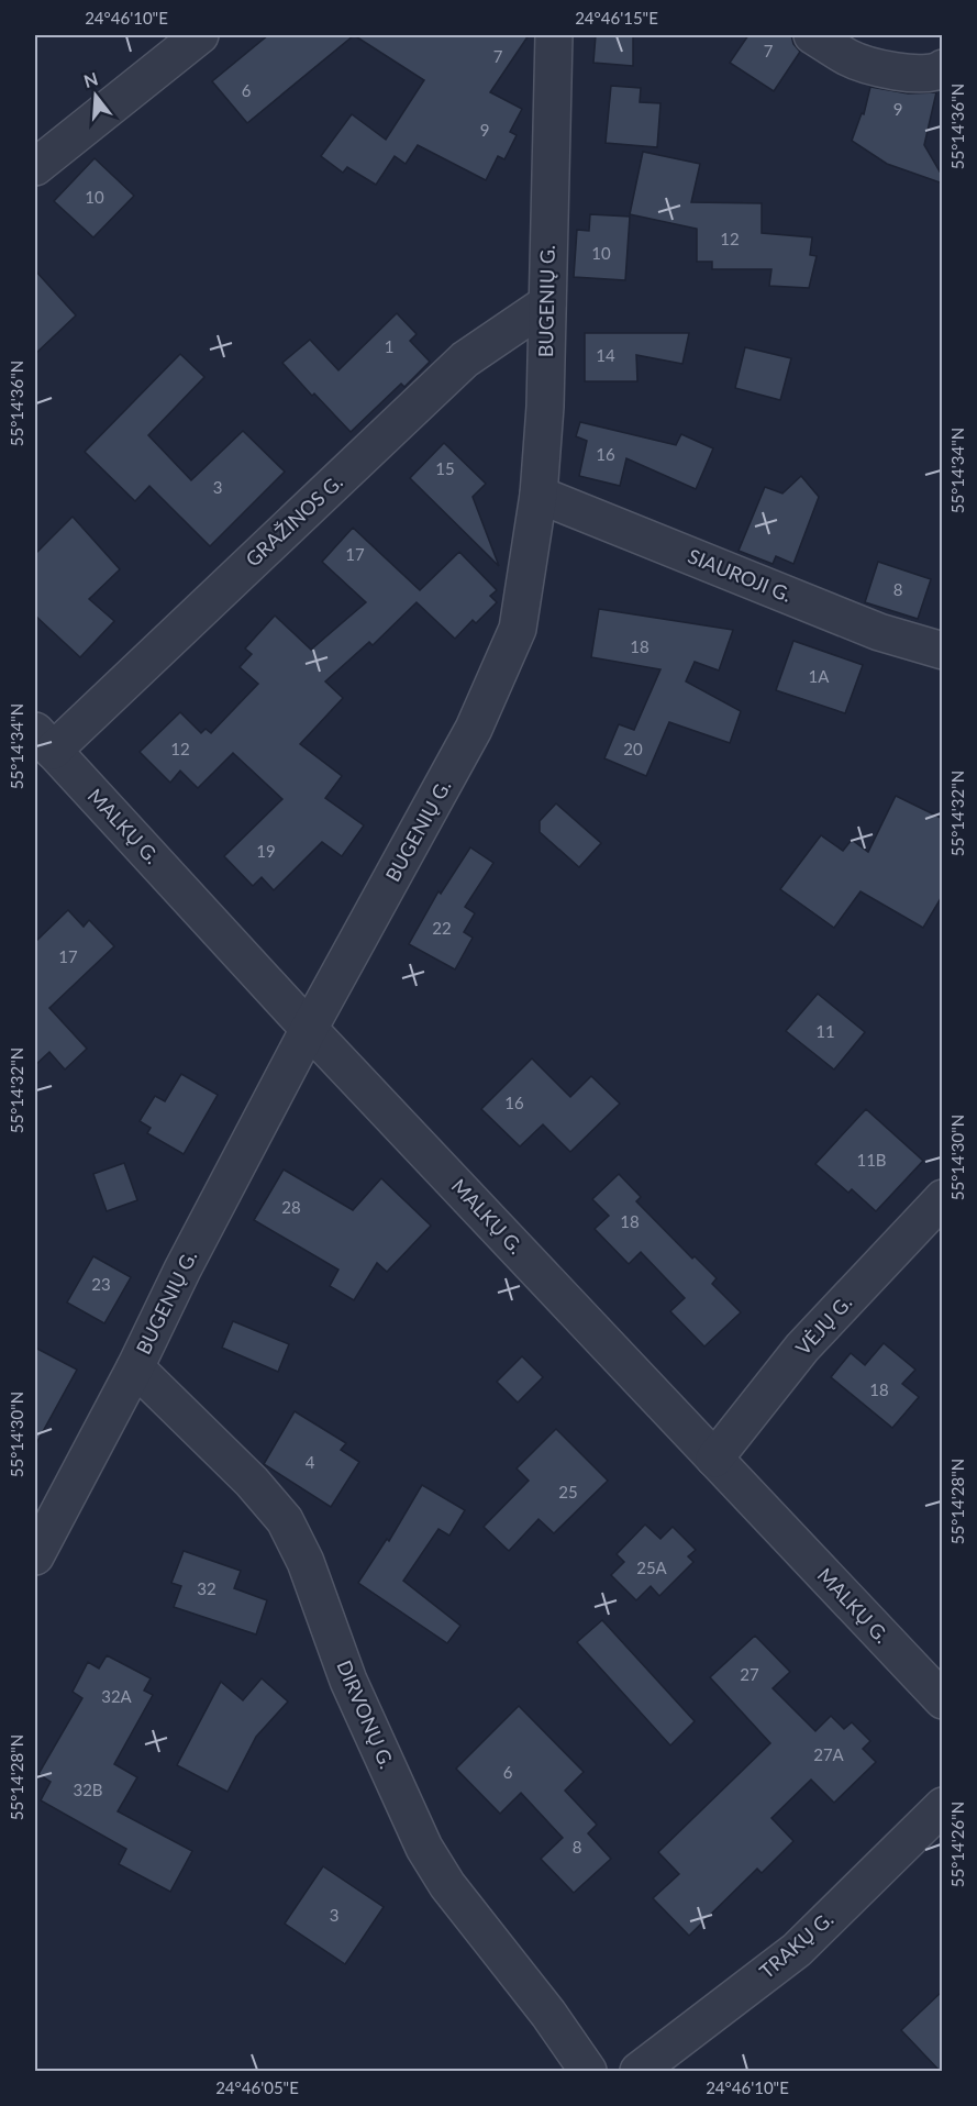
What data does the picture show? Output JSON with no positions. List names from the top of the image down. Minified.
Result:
{"streets":{"street":["BUGENIŲ G.","GRAŽINOS G.","SIAUROJI G.","MALKŲ G.","VĖJŲ G.","DIRVONŲ G.","TRAKŲ G."]},"crossings":[["BUGENIŲ G.","GRAŽINOS G."],["BUGENIŲ G.","SIAUROJI G."],["BUGENIŲ G.","MALKŲ G."],["BUGENIŲ G.","DIRVONŲ G."],["GRAŽINOS G.","MALKŲ G."],["MALKŲ G.","VĖJŲ G."]],"house_numbers":["7","7","6","9","9","10","12","10","1","14","16","15","3","17","8","18","1A","12","20","19","22","17","11","16","11B","28","18","23","18","4","25","25A","32","27","32A","27A","6","32B","8","3"],"north":"top","coordinates":["24°46'10\"E","24°46'15\"E","55°14'36\"N","55°14'34\"N","55°14'32\"N","55°14'30\"N","55°14'28\"N","55°14'26\"N","24°46'05\"E"]}
